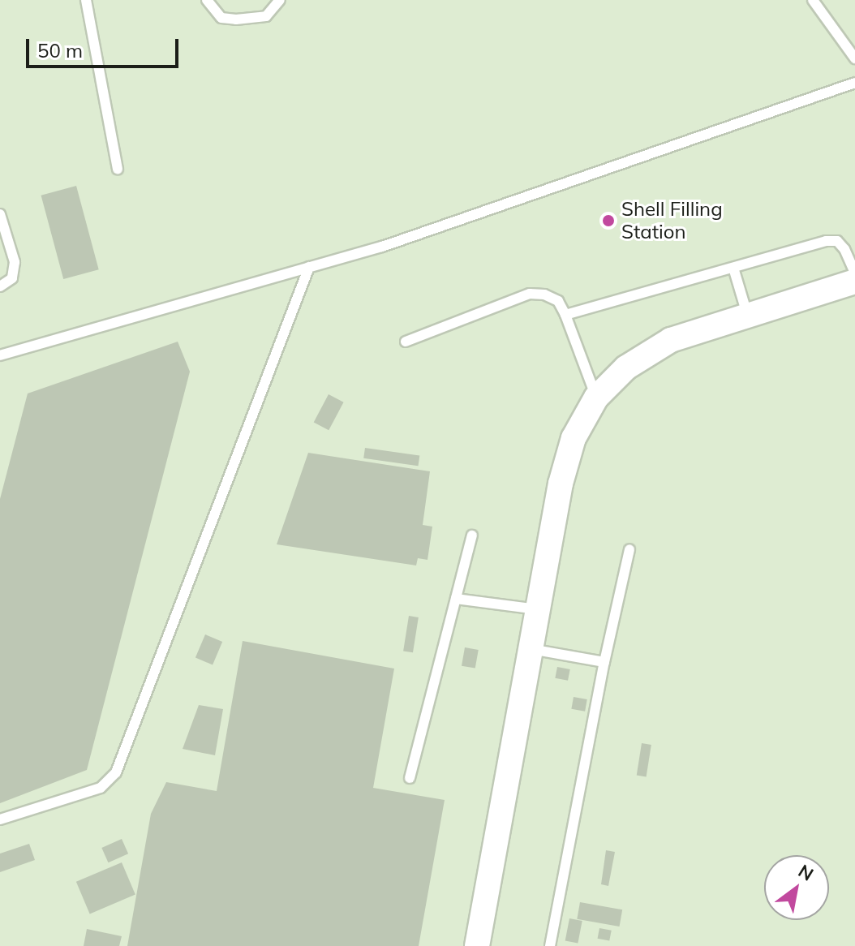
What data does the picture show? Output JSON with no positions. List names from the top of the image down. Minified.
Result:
{"places":["Shell Filling Station"],"scale_bar":"50 m","north":"top right"}
